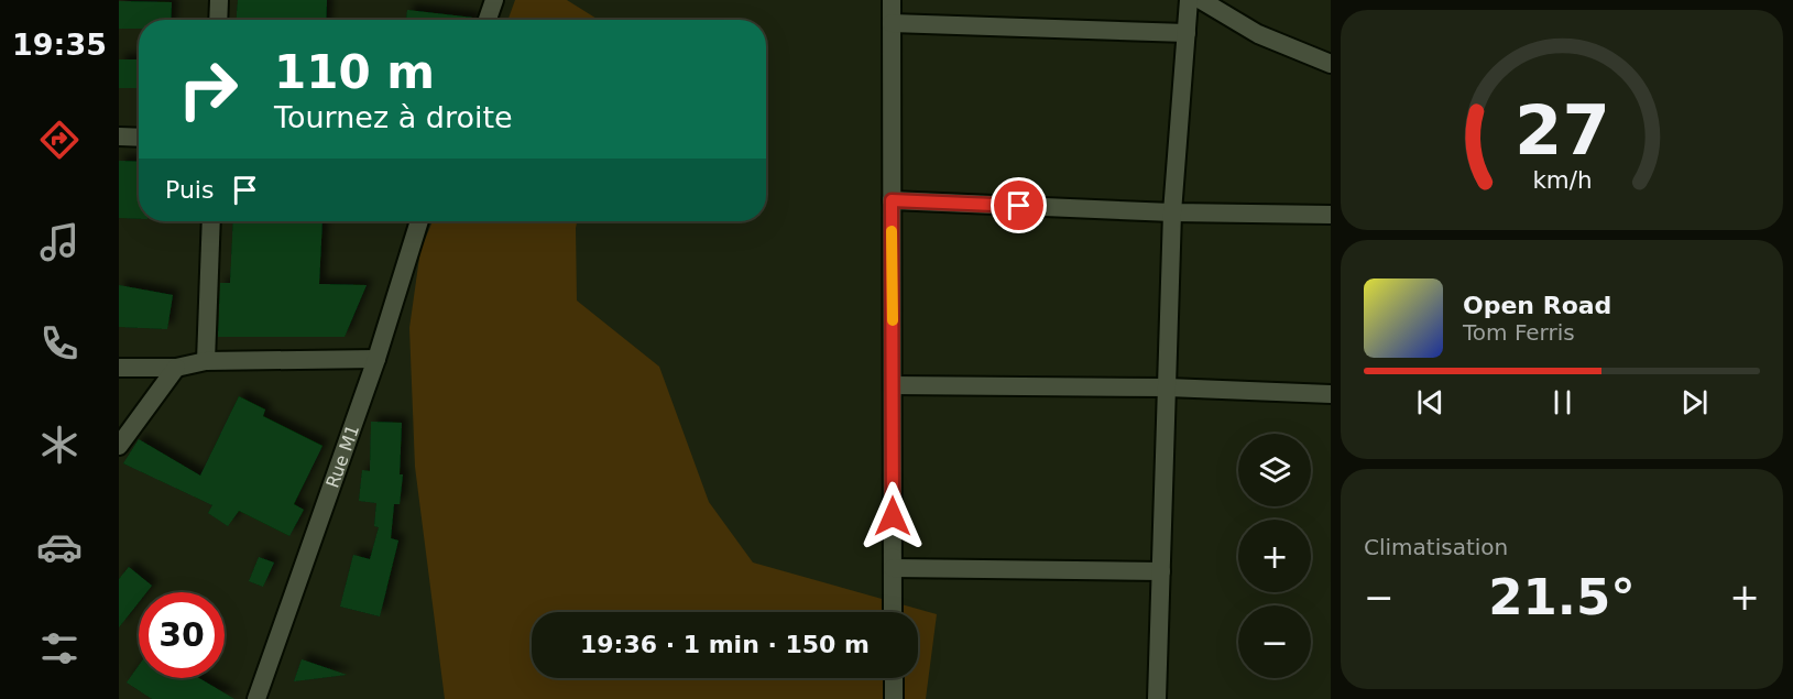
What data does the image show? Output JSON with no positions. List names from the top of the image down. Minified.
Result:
{"streets":{"street":["Rue M1"]},"page":{"tabs":"19:35","turn":["110 m","Tournez à droite"],"then":"Puis","song":["Open Road","Tom Ferris"],"map_buttons":["+","−"],"tile":"Climatisation","heat":["−","21.5°","+"],"limit":"30","trip":"19:36 · 1 min · 150 m","gauge":["27","km/h"]}}
